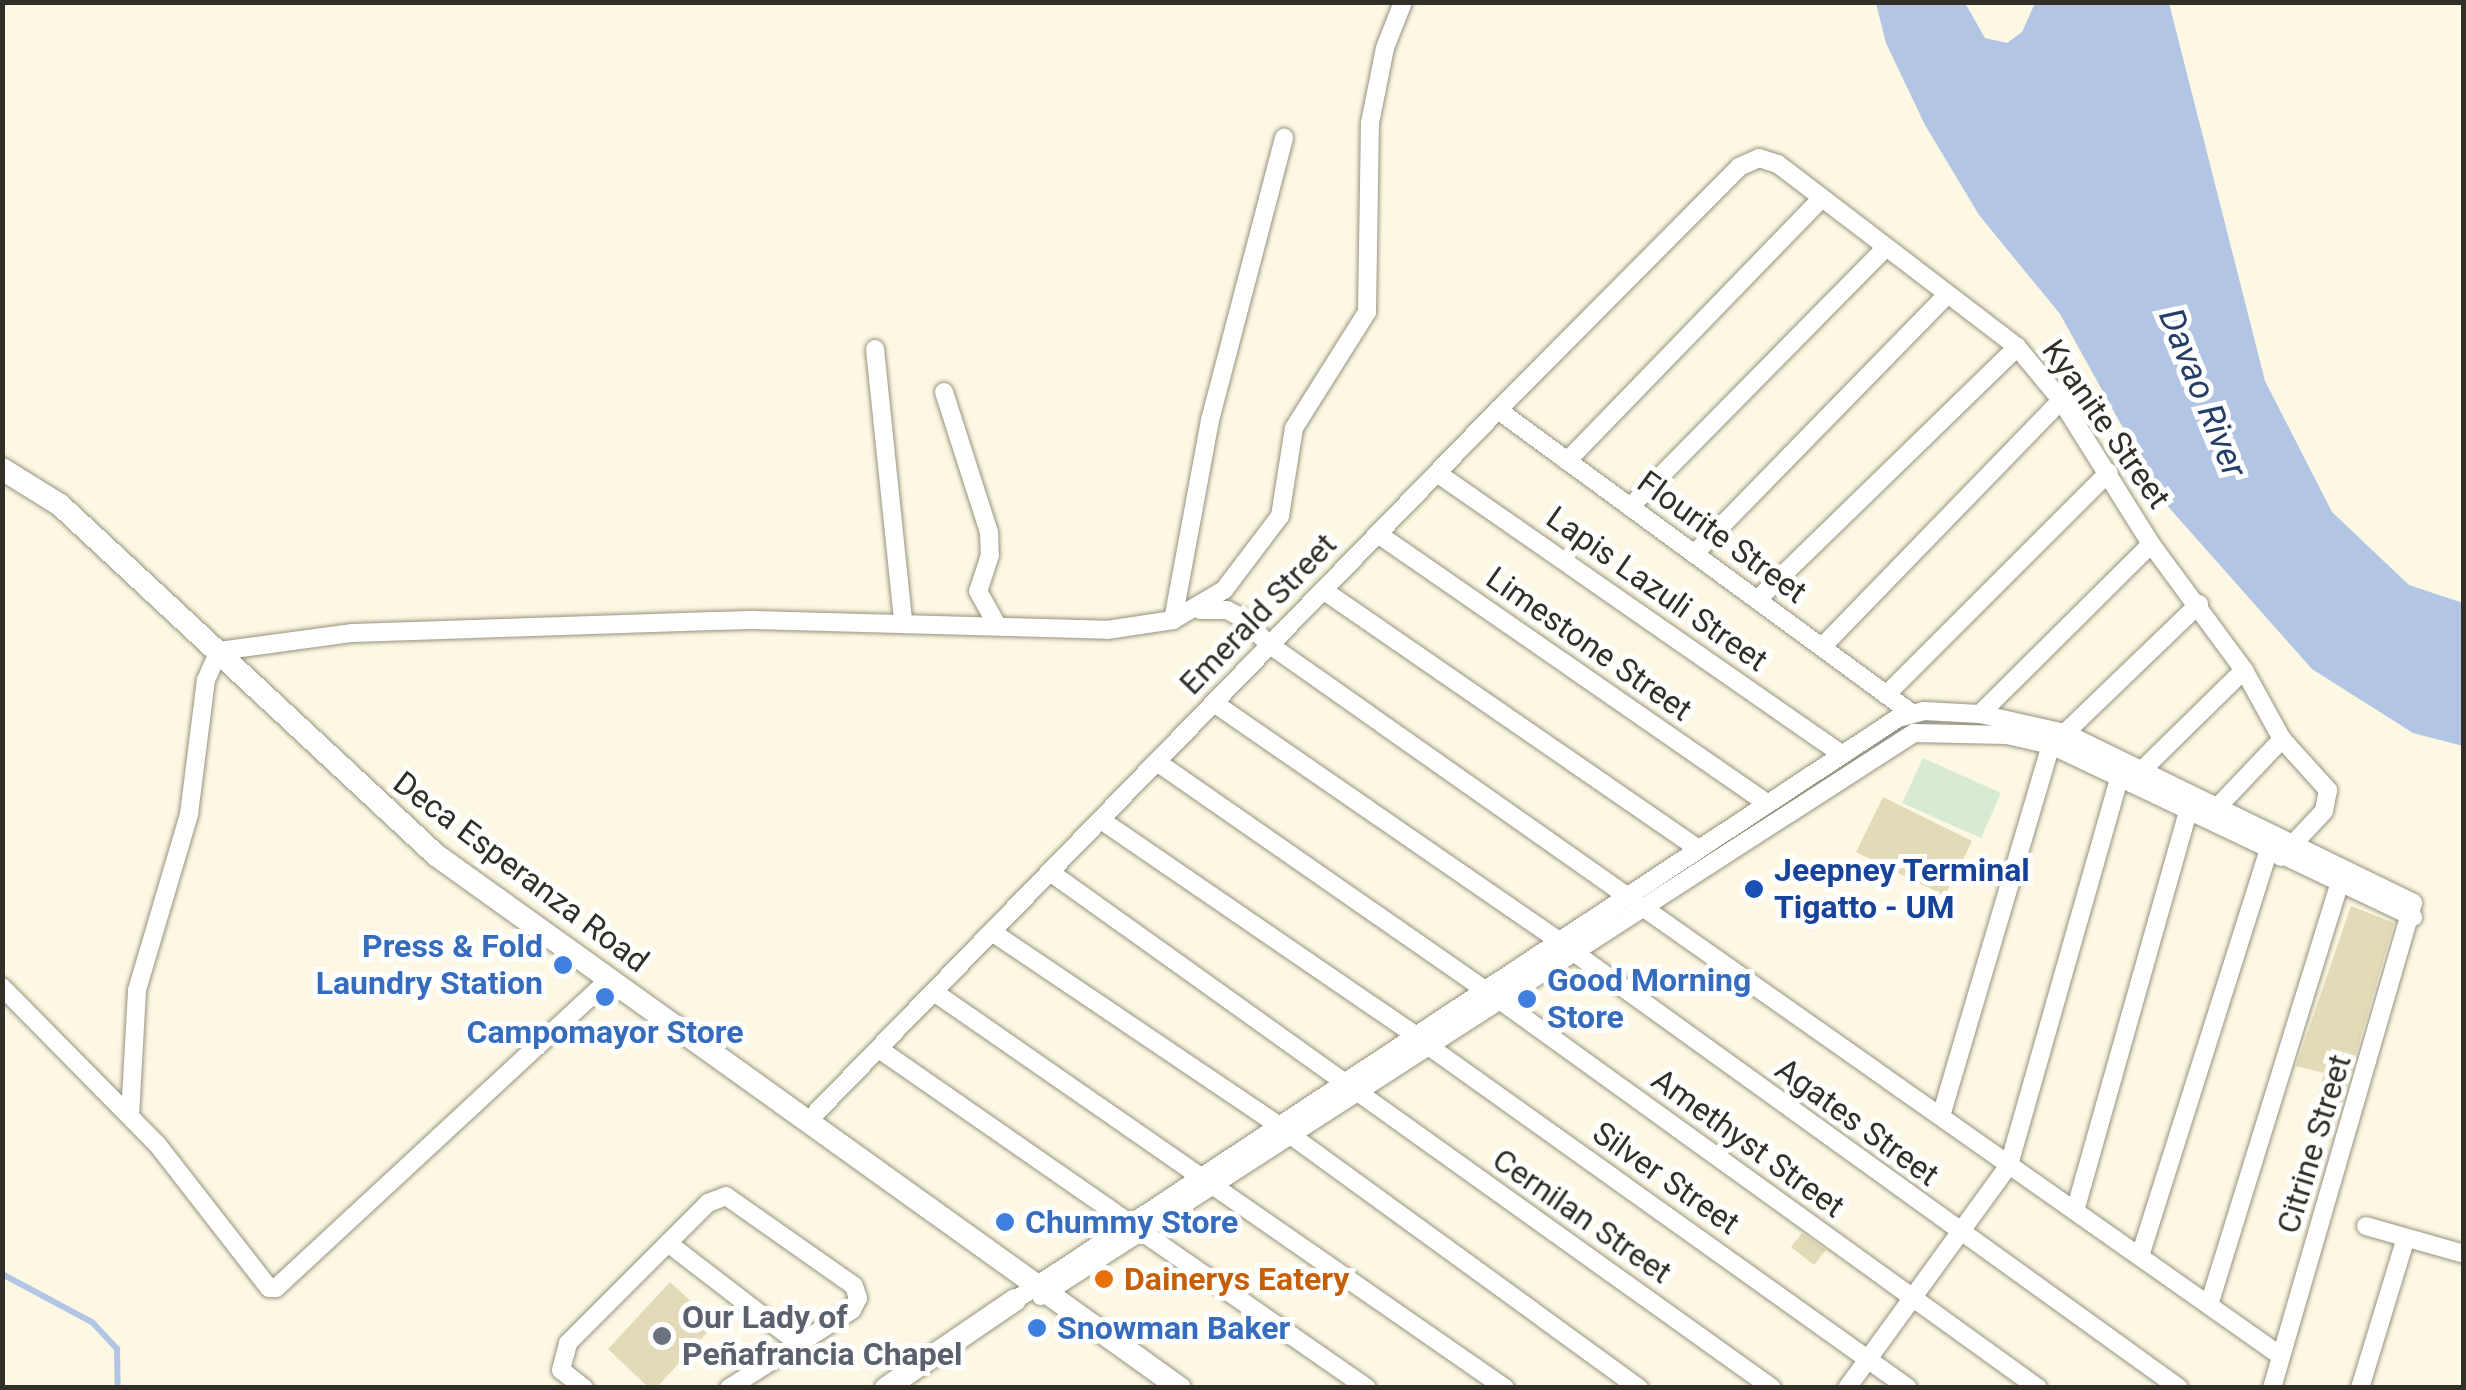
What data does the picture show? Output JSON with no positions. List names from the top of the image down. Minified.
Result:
{"streets":{"street":["Kyanite Street","Flourite Street","Lapis Lazuli Street","Emerald Street","Limestone Street","Deca Esperanza Road","Agates Street","Amethyst Street","Citrine Street","Silver Street","Cernilan Street"]},"crossings":[["Kyanite Street","Emerald Street"],["Flourite Street","Emerald Street"],["Lapis Lazuli Street","Emerald Street"],["Emerald Street","Limestone Street"],["Emerald Street","Deca Esperanza Road"],["Emerald Street","Amethyst Street"],["Emerald Street","Silver Street"],["Emerald Street","Cernilan Street"]],"water":["Davao River"],"places":["Jeepney Terminal Tigatto - UM","Press & Fold Laundry Station","Campomayor Store","Good Morning Store","Chummy Store","Dainerys Eatery","Snowman Baker","Our Lady of Peñafrancia Chapel"]}
